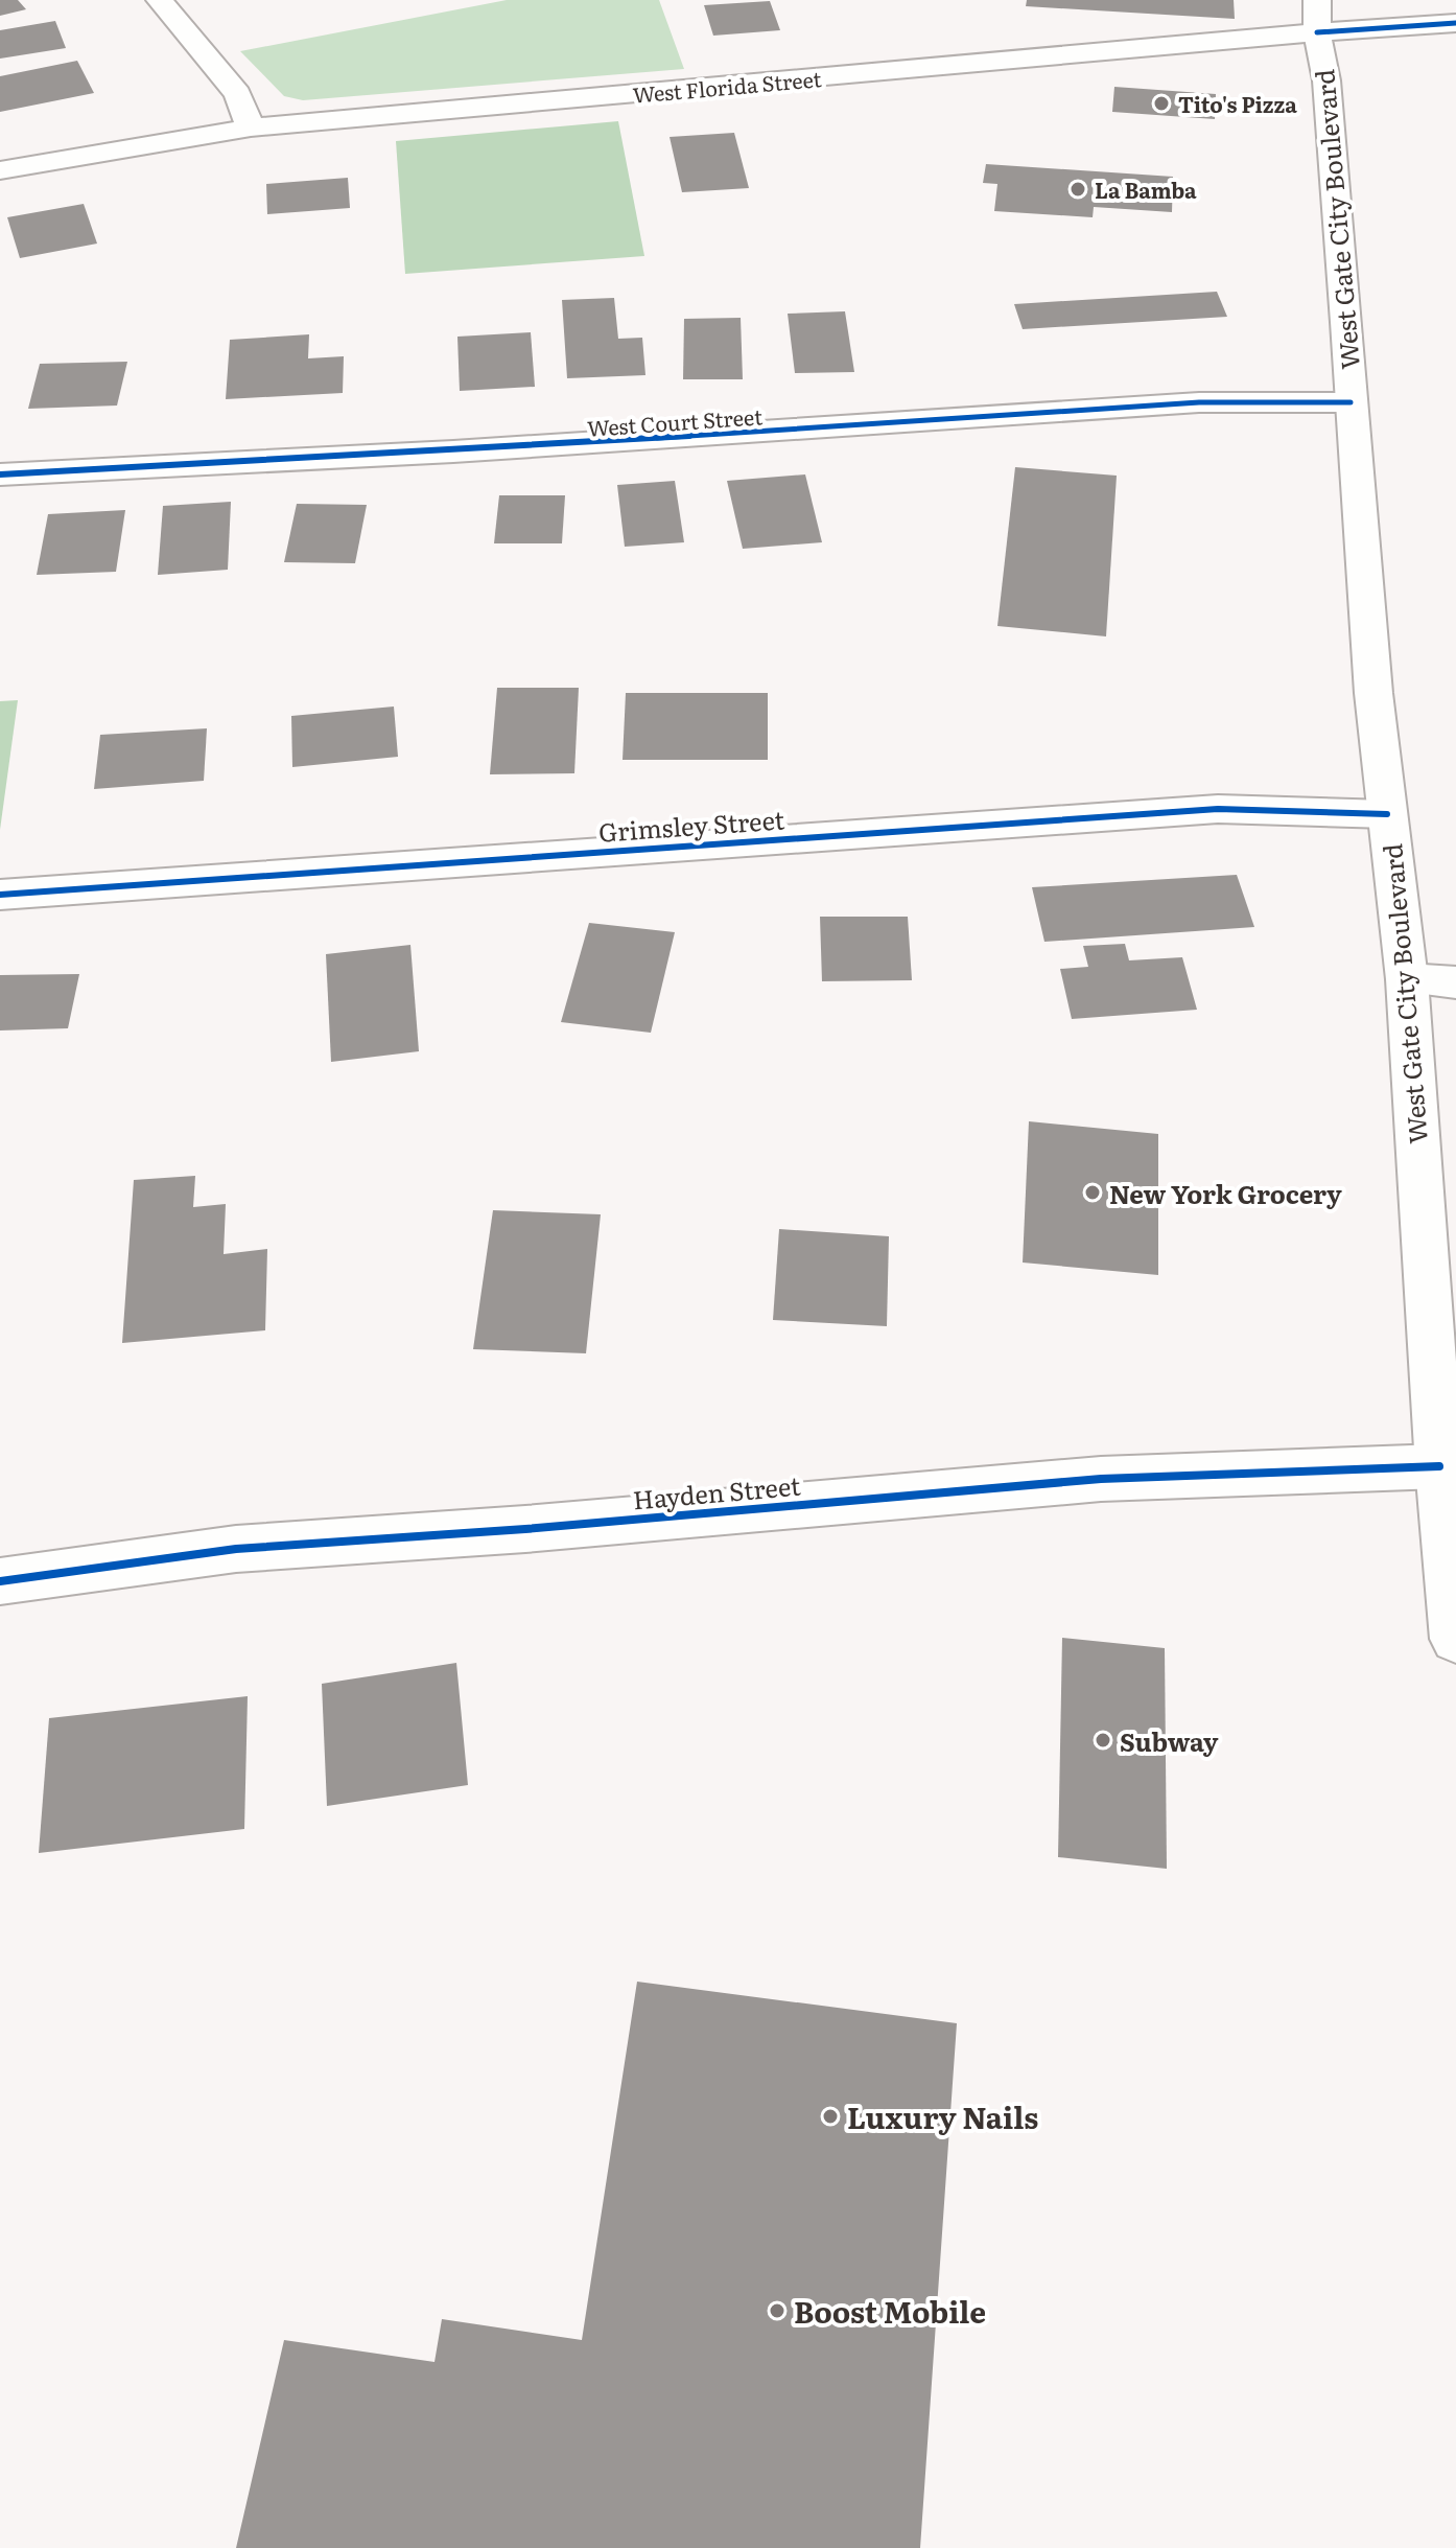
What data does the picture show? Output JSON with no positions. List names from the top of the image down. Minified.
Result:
{"streets":{"street":["West Florida Street","West Gate City Boulevard","West Court Street","Grimsley Street","Hayden Street"]},"crossings":[["West Florida Street","West Gate City Boulevard"],["West Gate City Boulevard","West Court Street"],["West Gate City Boulevard","Grimsley Street"],["West Gate City Boulevard","Hayden Street"]],"places":["Tito's Pizza","La Bamba","New York Grocery","Subway","Luxury Nails","Boost Mobile"]}
